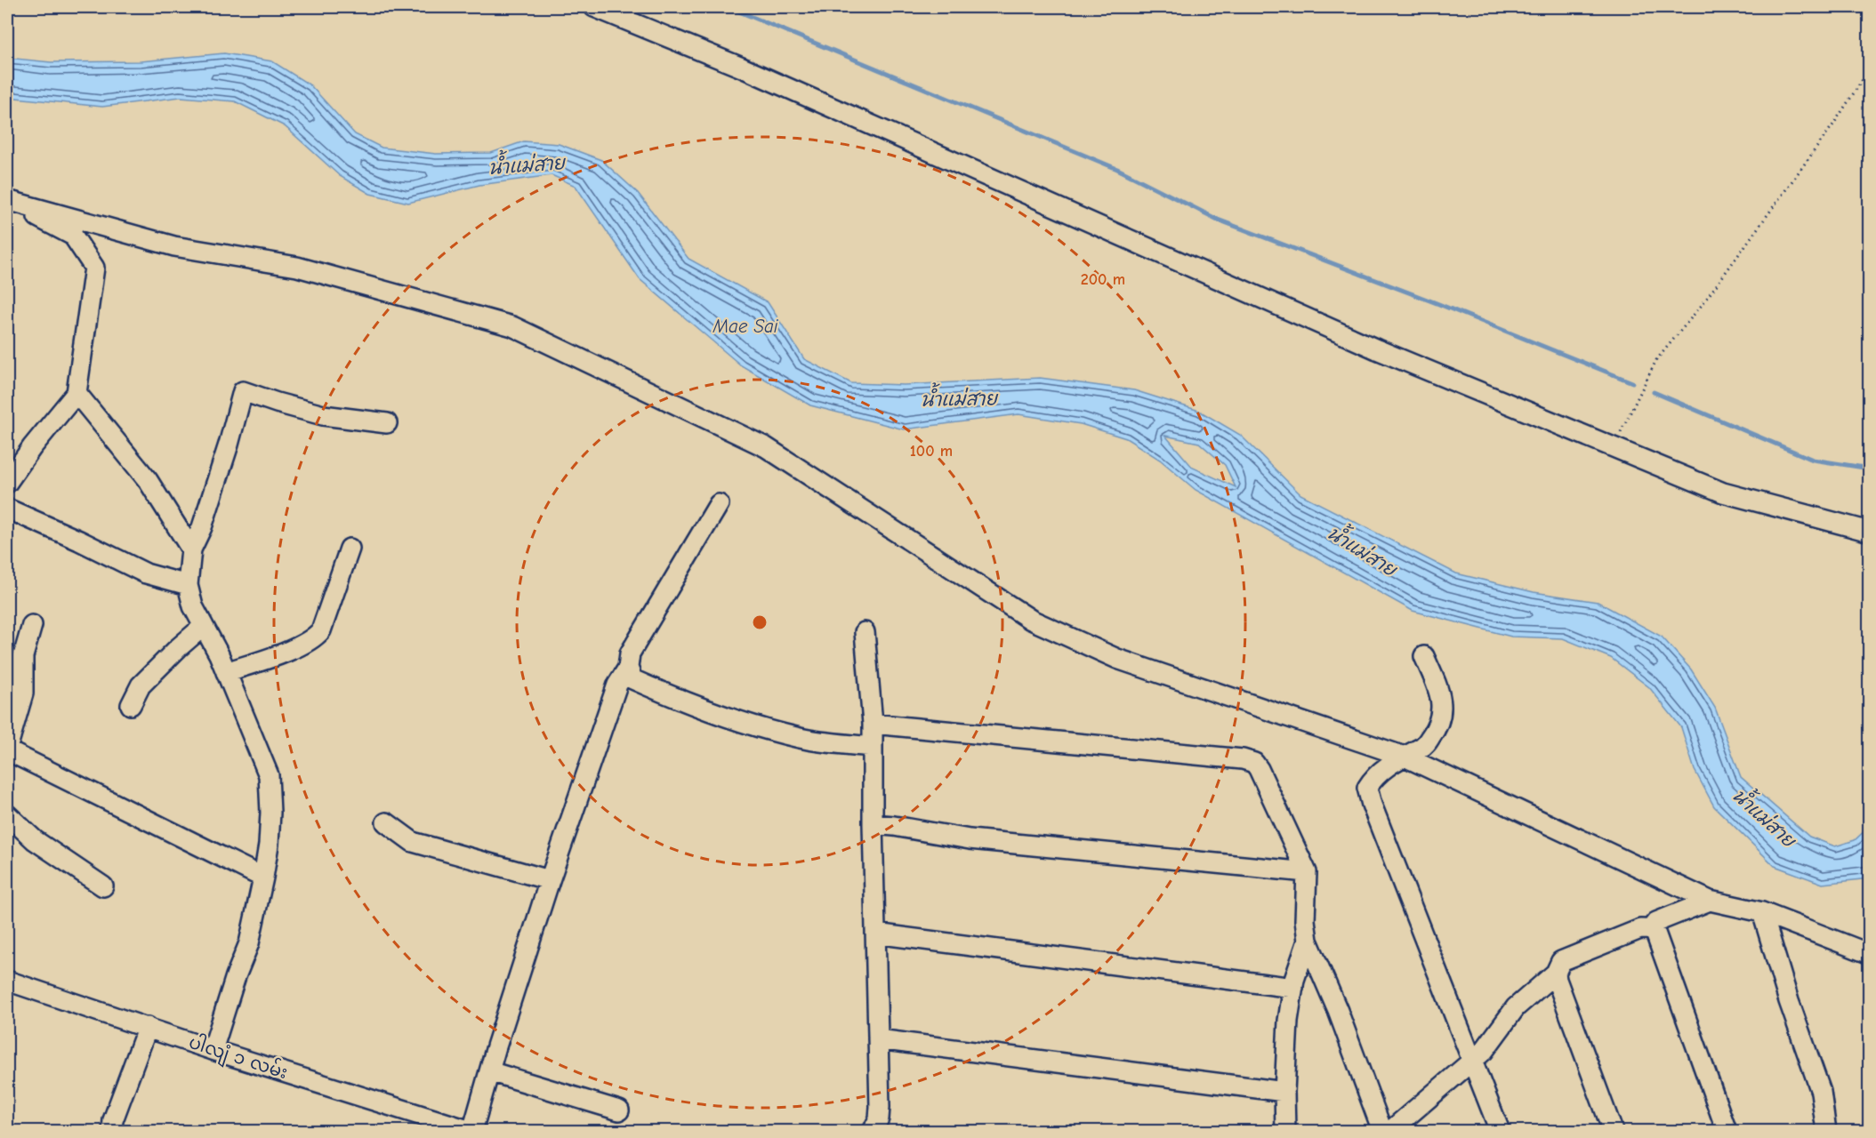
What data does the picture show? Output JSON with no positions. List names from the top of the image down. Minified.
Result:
{"streets":{"street":["ပါလျံ ၁ လမ်း"]},"water":["น้ำแม่สาย","Mae Sai"],"rings":["200 m","100 m"]}
